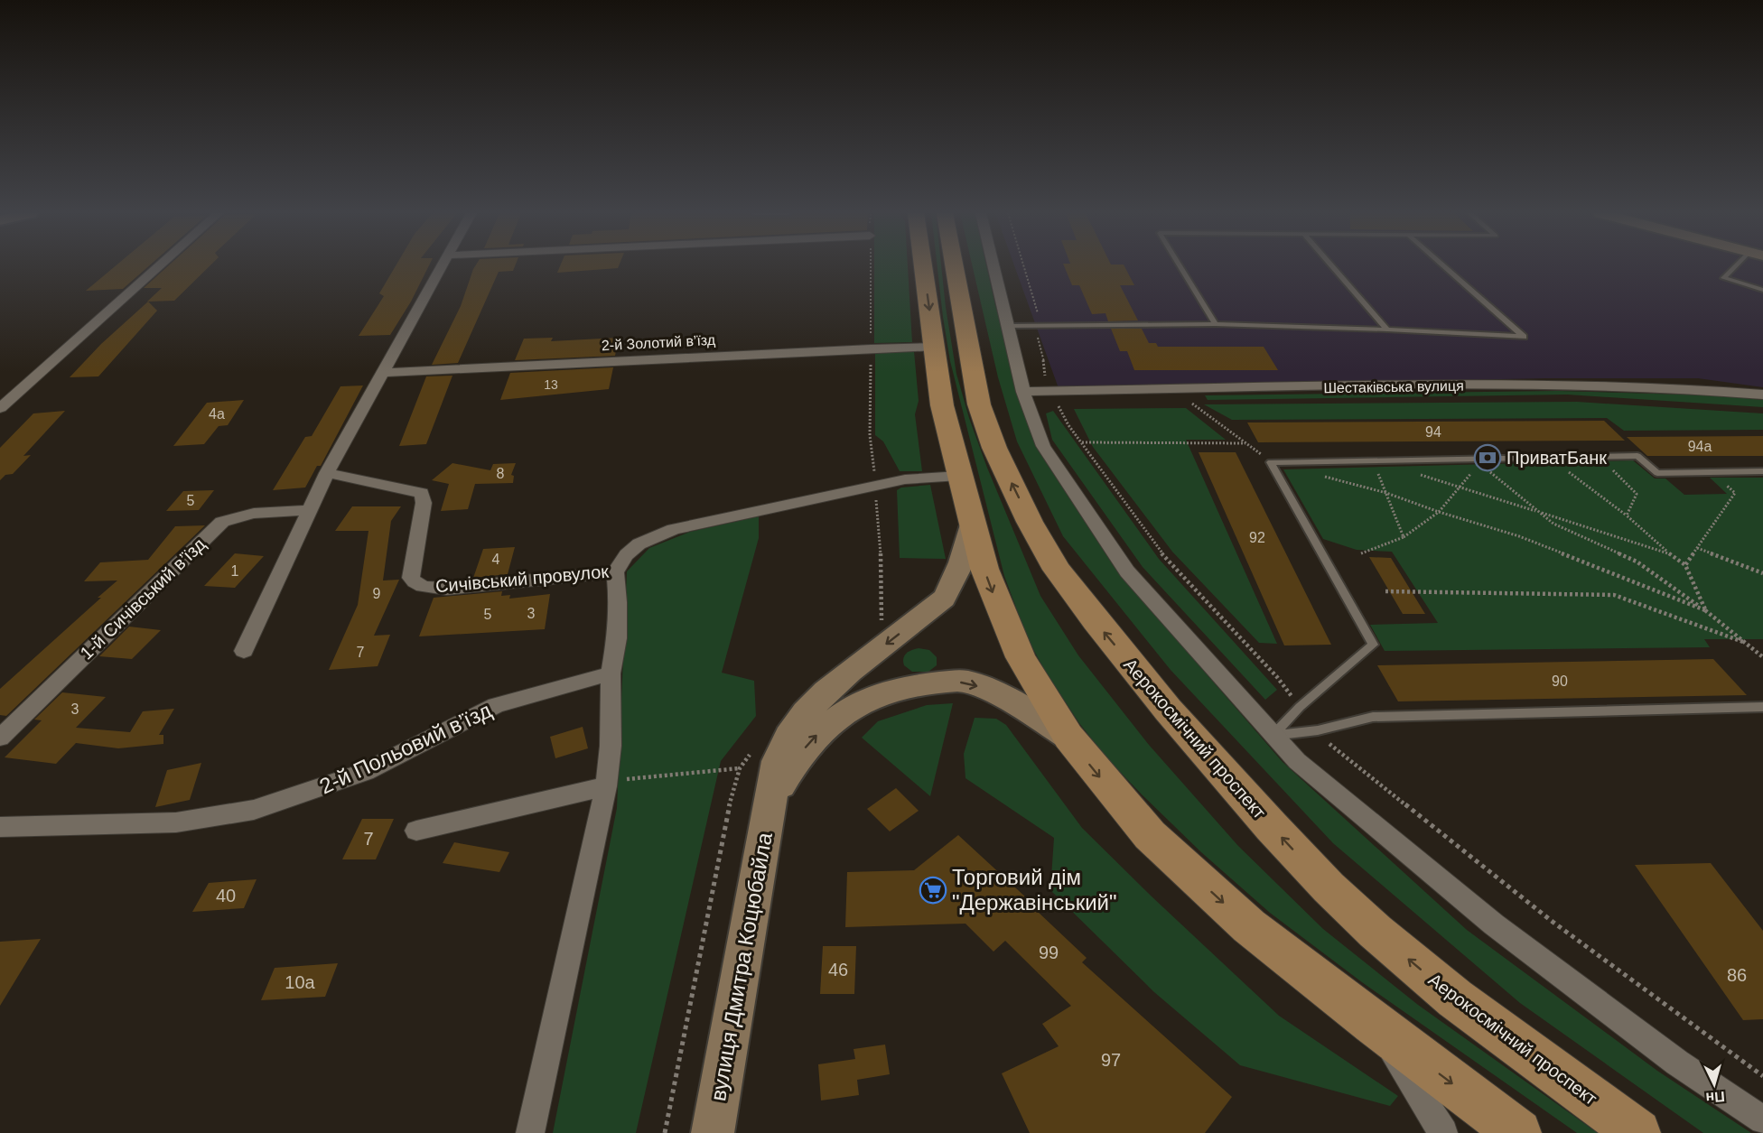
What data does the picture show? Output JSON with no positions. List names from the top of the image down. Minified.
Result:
{"streets":{"main road":["Аерокосмічний проспект","вулиця Дмитра Коцюбайла"],"street":["2-й Золотий в’їзд","Шестаківська вулиця","Сичівський провулок","1-й Сичівський в’їзд","2-й Польовий в’їзд"]},"one_way":["вулиця Дмитра Коцюбайла"],"places":{"bank":["ПриватБанк"],"supermarket":["Торговий дім \"Державінський\""]},"house_numbers":["13","4а","94","94а","8","5","92","4","1","9","3","5","7","90","3","7","40","99","46","86","10а","97"],"north":"bottom"}
